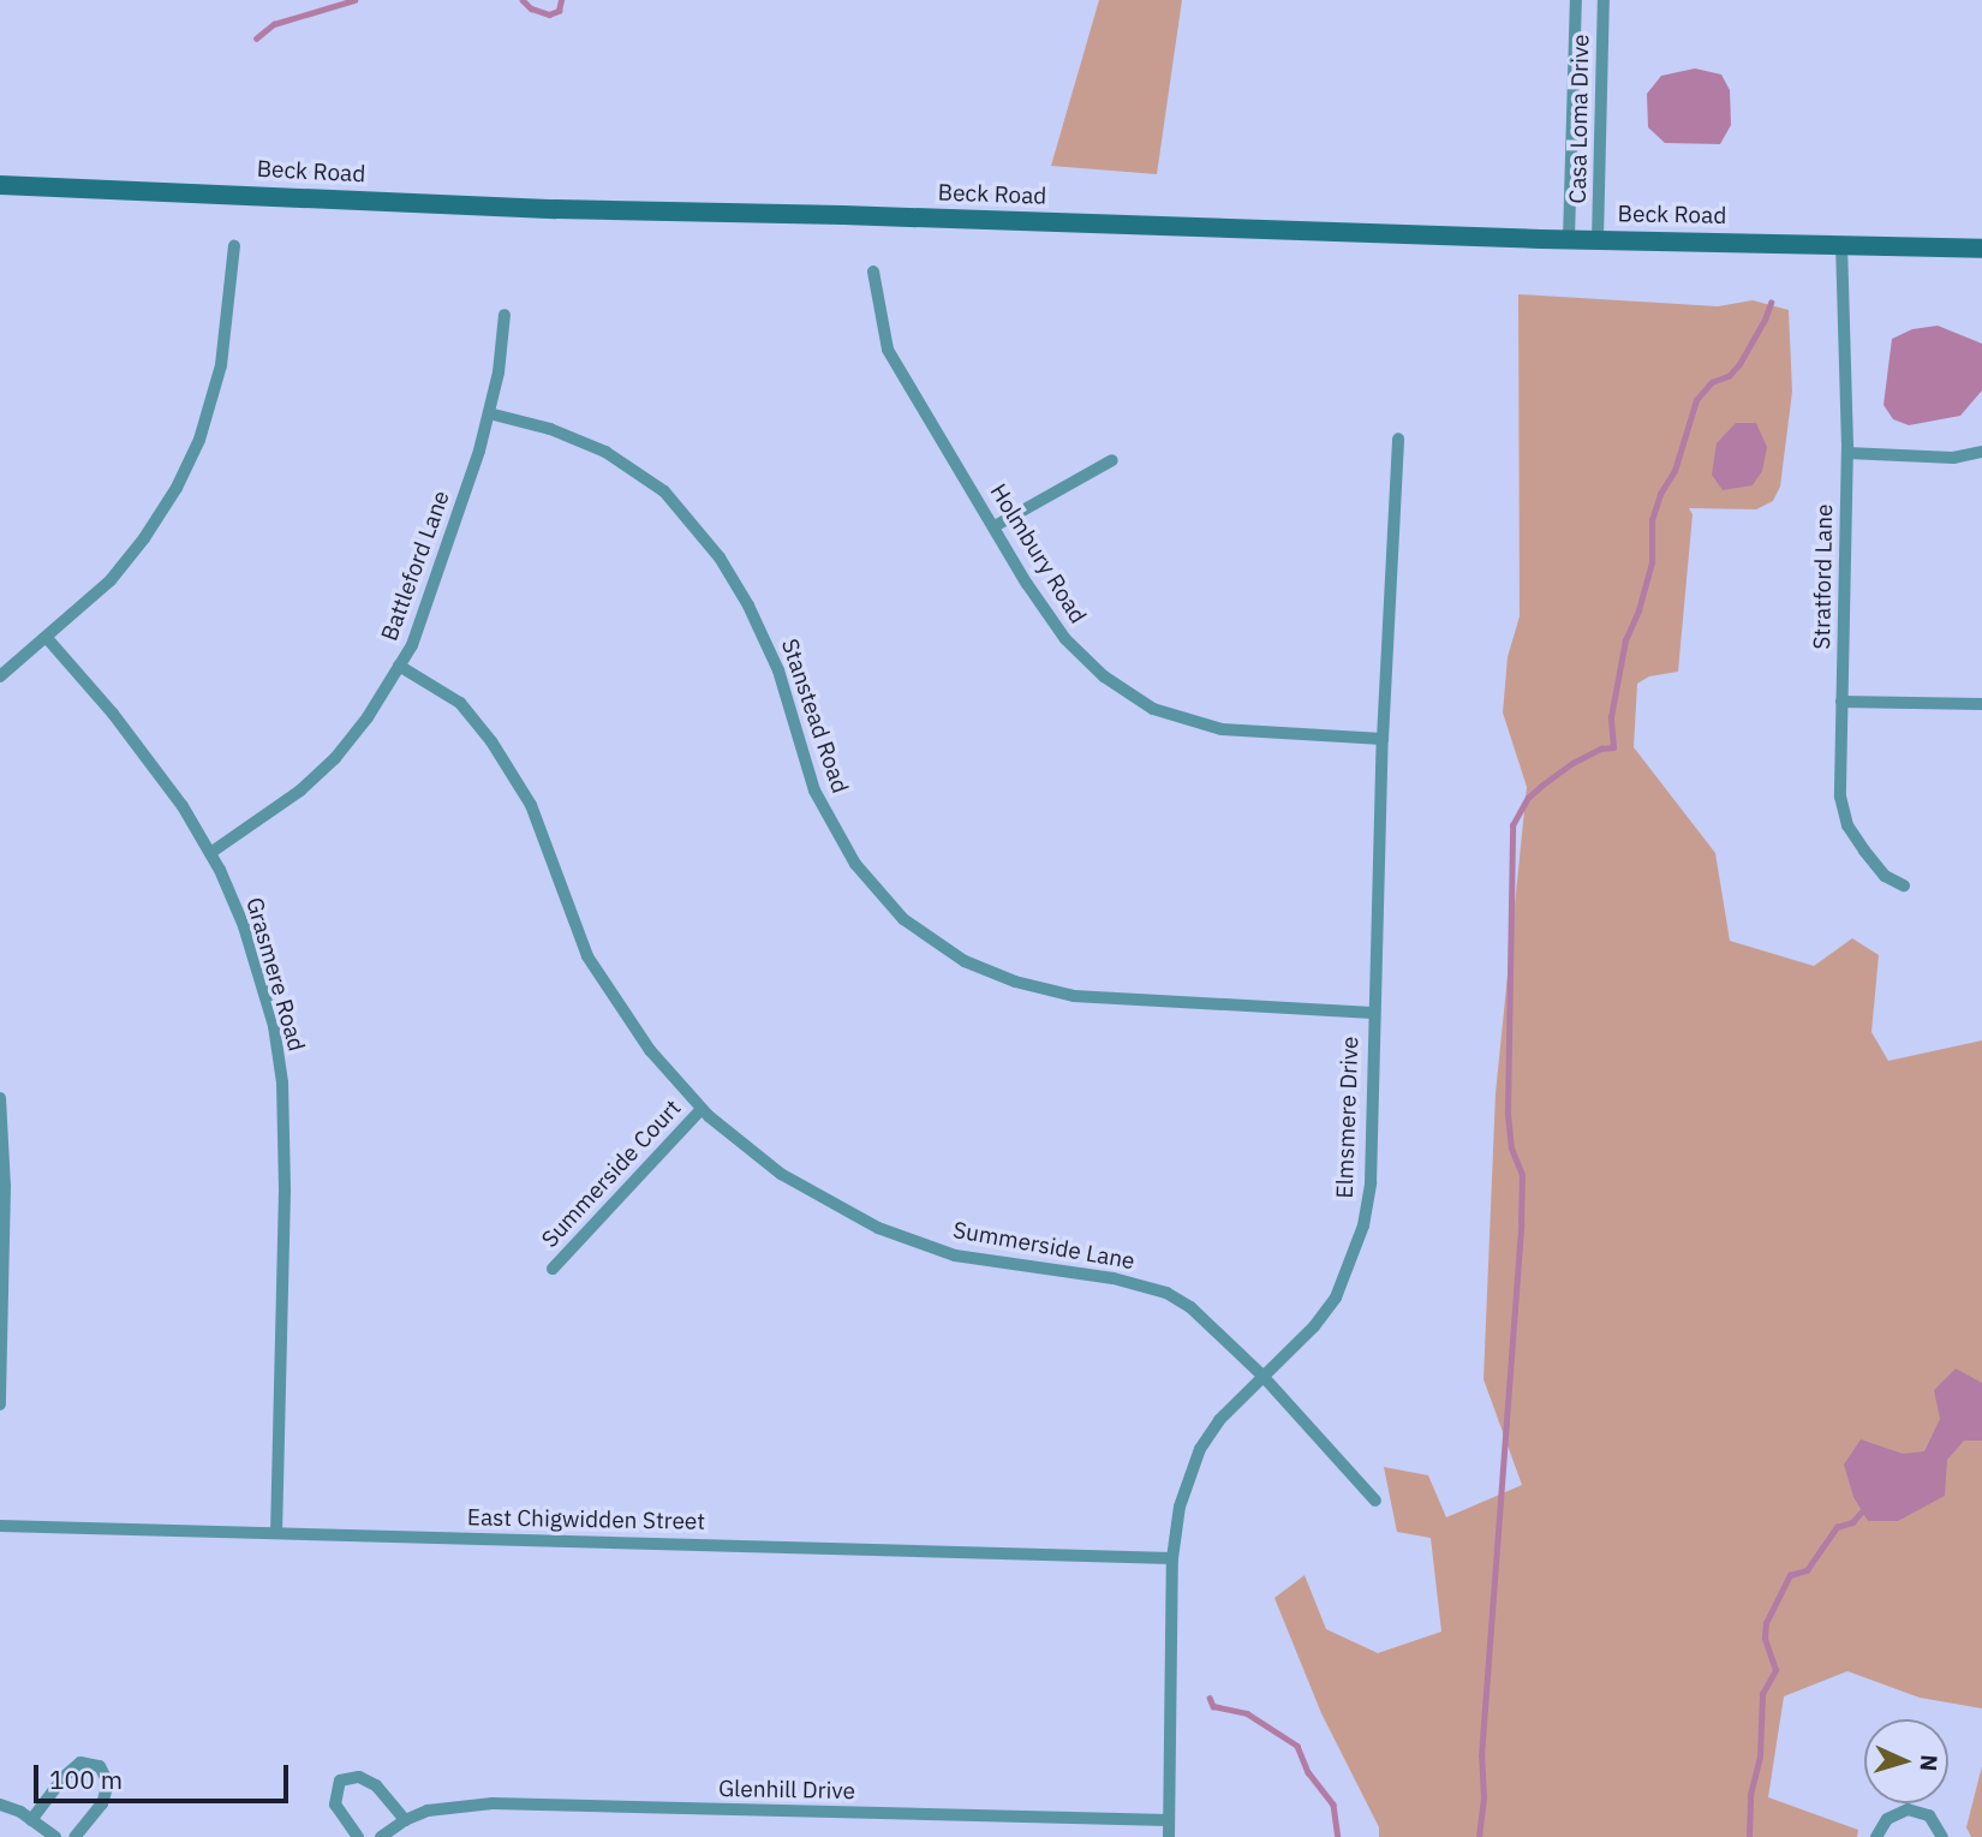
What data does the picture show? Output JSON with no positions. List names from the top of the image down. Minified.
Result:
{"streets":{"main road":["Beck Road"],"street":["Casa Loma Drive","Holmbury Road","Battleford Lane","Stratford Lane","Stanstead Road","Grasmere Road","Elmsmere Drive","Summerside Court","Summerside Lane","East Chigwidden Street","Glenhill Drive"]},"crossings":[["Casa Loma Drive","Beck Road"],["Beck Road","Stratford Lane"],["Holmbury Road","Elmsmere Drive"],["Battleford Lane","Stanstead Road"],["Battleford Lane","Grasmere Road"],["Battleford Lane","Summerside Lane"],["Stanstead Road","Elmsmere Drive"],["Grasmere Road","East Chigwidden Street"],["Elmsmere Drive","Summerside Lane"],["Elmsmere Drive","East Chigwidden Street"],["Elmsmere Drive","Glenhill Drive"],["Summerside Court","Summerside Lane"]],"scale_bar":"100 m","north":"right"}
